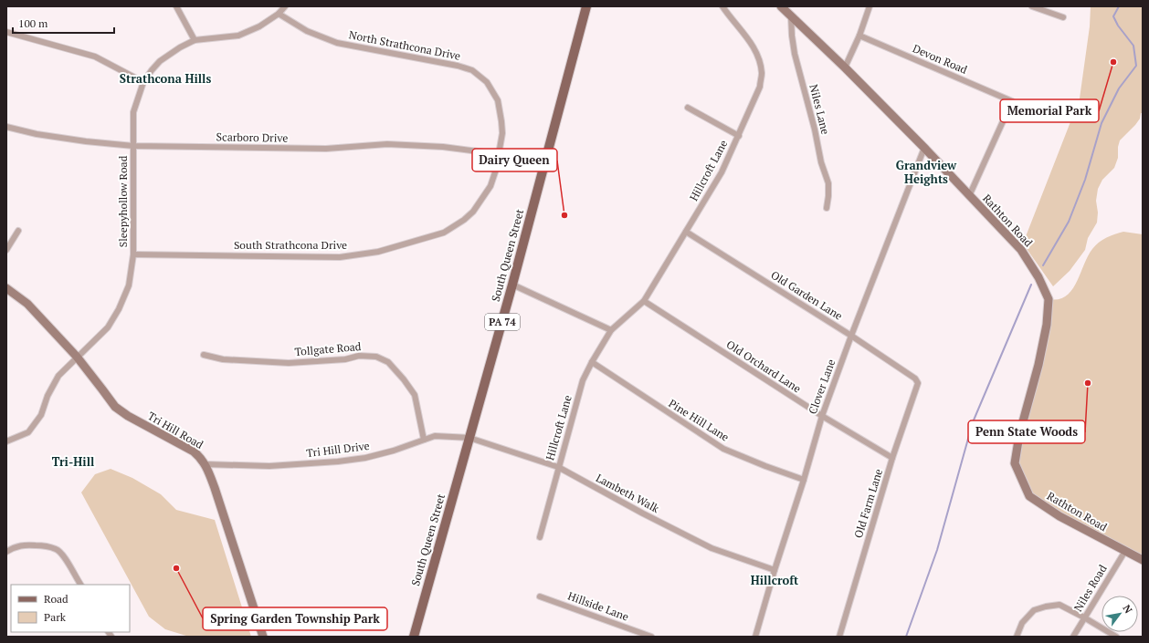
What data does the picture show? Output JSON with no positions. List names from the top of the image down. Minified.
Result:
{"streets":{"main road":["South Queen Street","PA 74"],"street":["North Strathcona Drive","Devon Road","Niles Lane","Scarboro Drive","Hillcroft Lane","Sleepyhollow Road","Rathton Road","South Strathcona Drive","Old Garden Lane","Tollgate Road","Old Orchard Lane","Clover Lane","Pine Hill Lane","Tri Hill Road","Tri Hill Drive","Lambeth Walk","Old Farm Lane","Niles Road","Hillside Lane"]},"crossings":[["North Strathcona Drive","Scarboro Drive"],["North Strathcona Drive","Sleepyhollow Road"],["North Strathcona Drive","South Strathcona Drive"],["Devon Road","Rathton Road"],["Niles Lane","Rathton Road"],["Scarboro Drive","Sleepyhollow Road"],["Hillcroft Lane","Old Garden Lane"],["Hillcroft Lane","Old Orchard Lane"],["Hillcroft Lane","Pine Hill Lane"],["Hillcroft Lane","Lambeth Walk"],["Sleepyhollow Road","South Strathcona Drive"],["Sleepyhollow Road","Tri Hill Road"],["Rathton Road","Clover Lane"],["Rathton Road","Niles Road"],["South Queen Street","Tri Hill Drive"],["South Queen Street","Lambeth Walk"],["Old Garden Lane","Clover Lane"],["Old Garden Lane","Old Farm Lane"],["Tollgate Road","Tri Hill Drive"],["Old Orchard Lane","Clover Lane"],["Old Orchard Lane","Old Farm Lane"],["Clover Lane","Pine Hill Lane"],["Clover Lane","Lambeth Walk"],["Tri Hill Road","Tri Hill Drive"],["Tri Hill Drive","Lambeth Walk"]],"districts":["Strathcona Hills","Grandview Heights","Tri-Hill","Hillcroft"],"places":["Memorial Park","Dairy Queen","Penn State Woods","Spring Garden Township Park"],"legend":["Road","Park"],"scale_bar":"100 m","north":"top right"}
